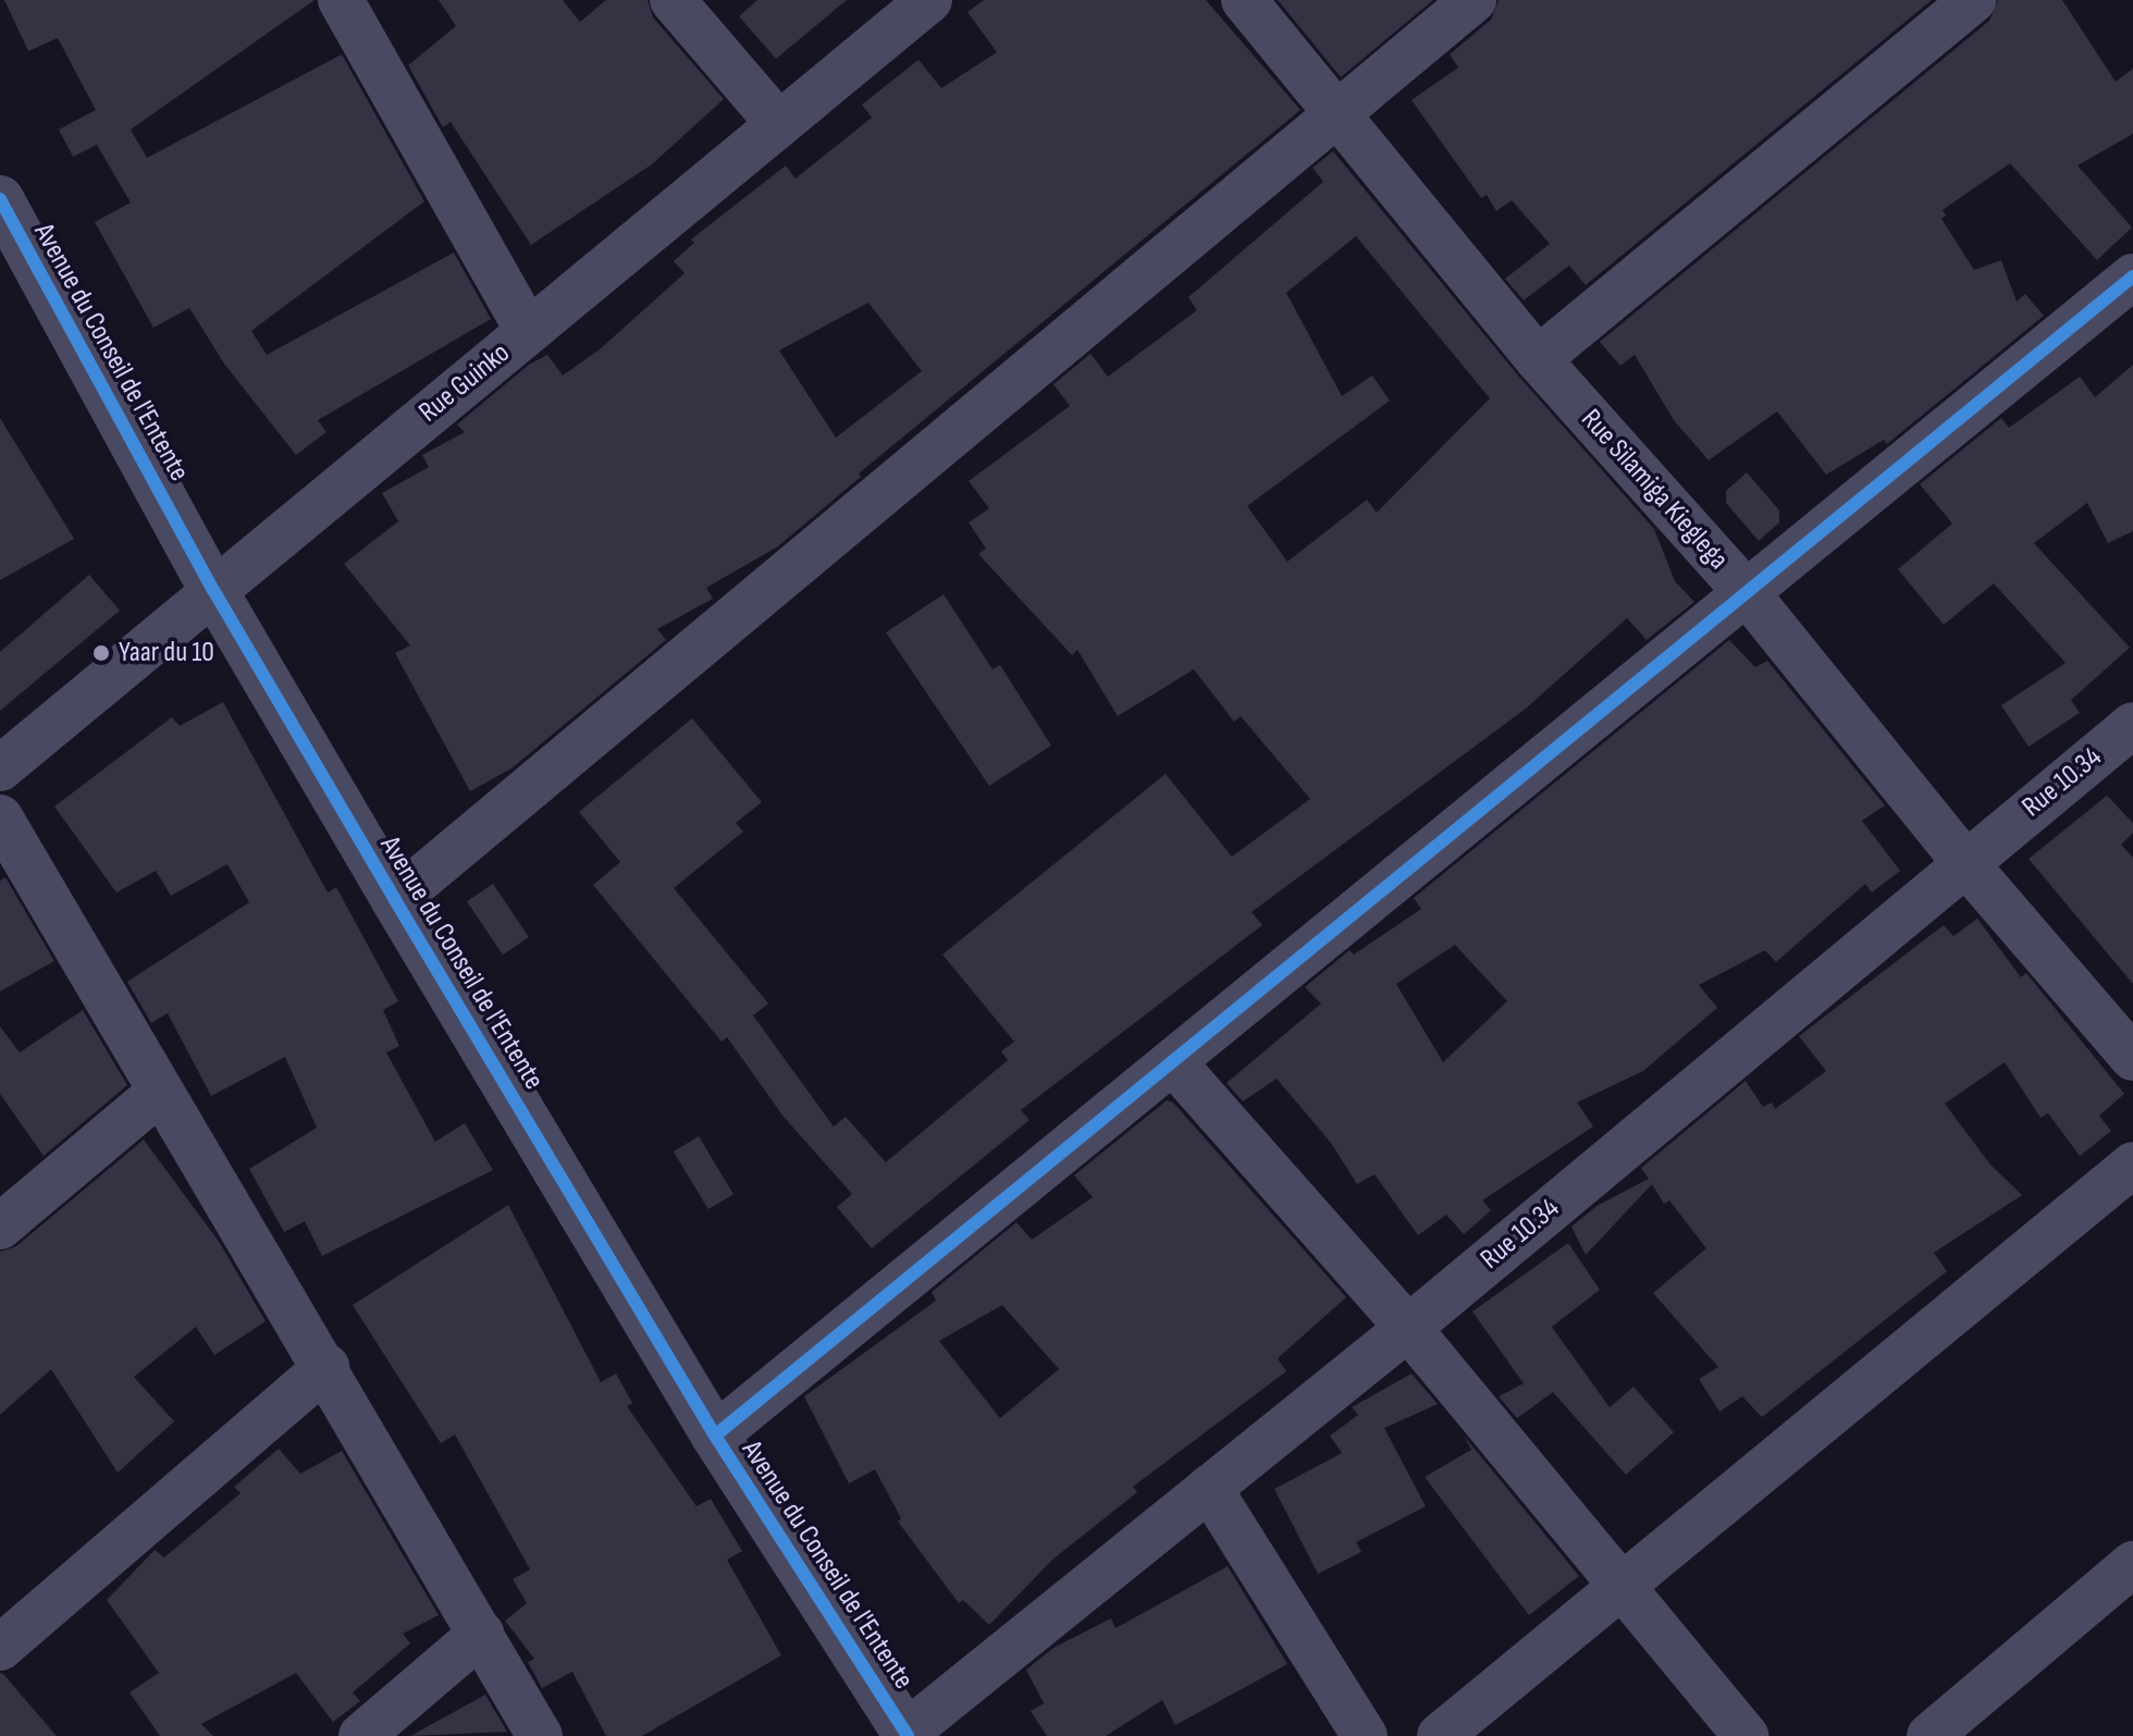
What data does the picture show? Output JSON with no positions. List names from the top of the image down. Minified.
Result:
{"streets":{"street":["Avenue du Conseil de l'Entente","Rue Guinko","Rue Silamiga Kieglega","Rue 10.34"]},"crossings":[["Avenue du Conseil de l'Entente","Rue Guinko"],["Avenue du Conseil de l'Entente","Rue 10.34"],["Rue Silamiga Kieglega","Rue 10.34"]],"places":["Yaar du 10"]}
